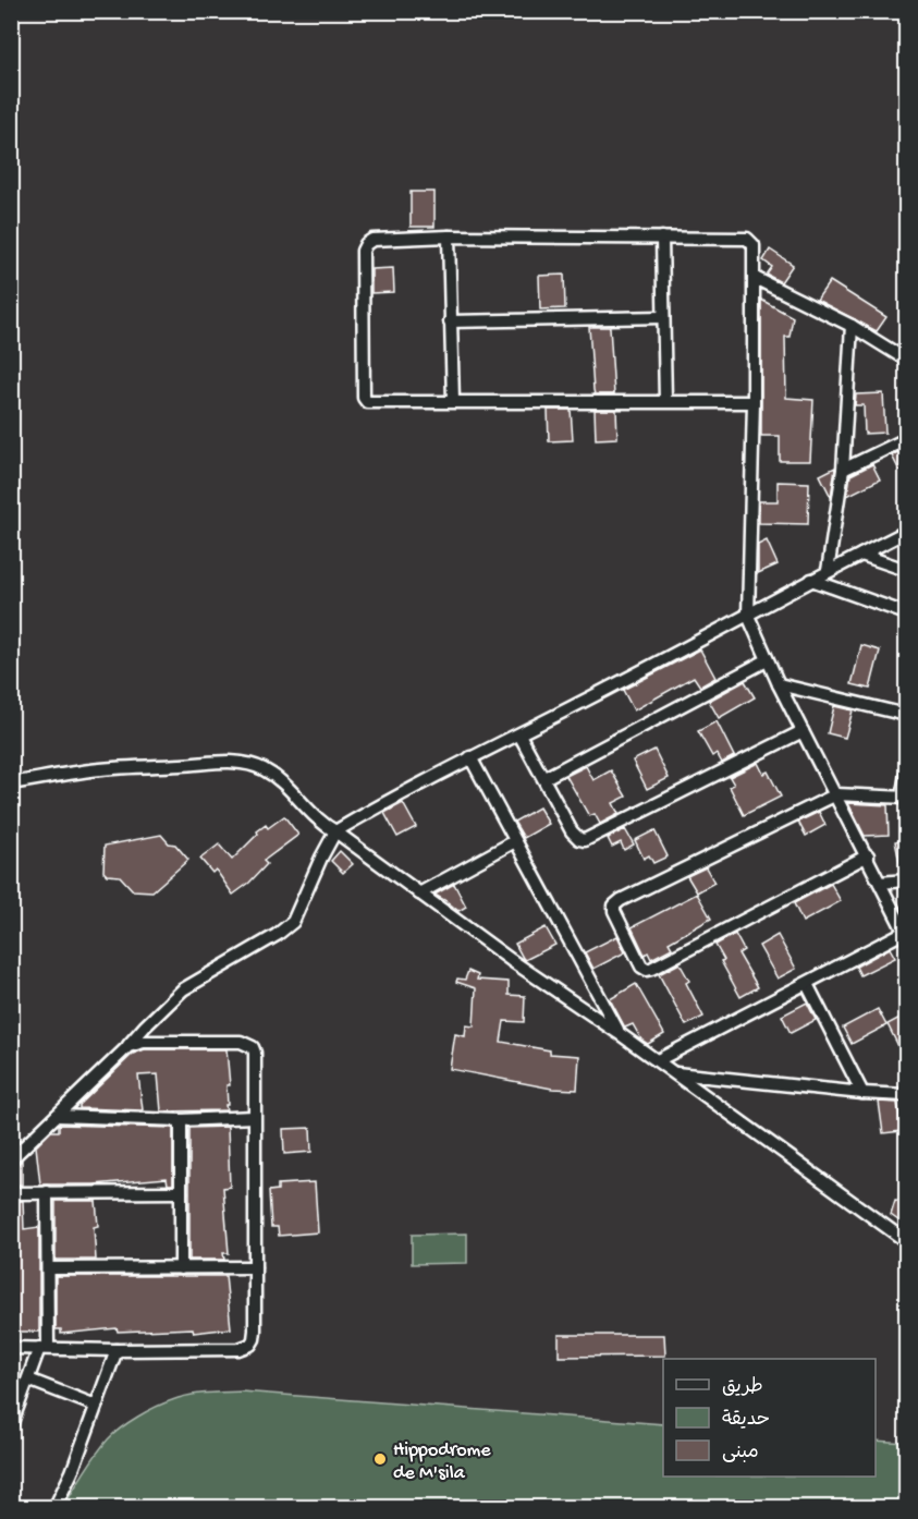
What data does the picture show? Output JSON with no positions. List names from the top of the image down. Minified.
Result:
{"places":["Hippodrome de M'sila"],"legend":["طريق","حديقة","مبنى"]}
